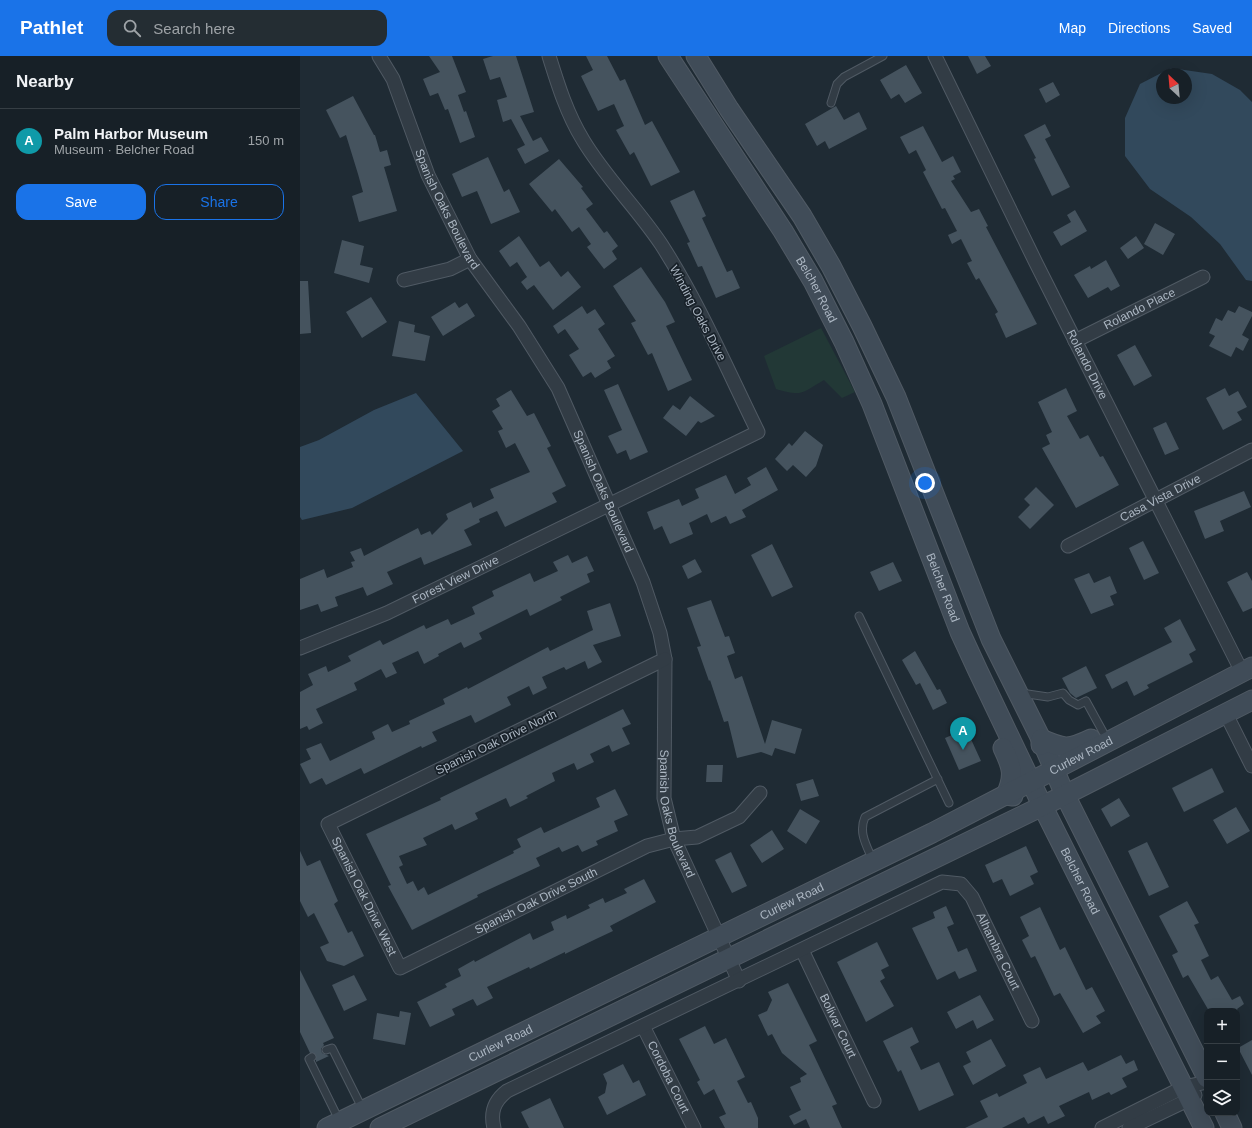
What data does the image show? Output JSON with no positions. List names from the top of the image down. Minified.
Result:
{"streets":{"main road":["Belcher Road","Curlew Road"],"street":["Spanish Oaks Boulevard","Rolando Place","Winding Oaks Drive","Rolando Drive","Casa Vista Drive","Forest View Drive","Spanish Oak Drive North","Spanish Oak Drive West","Spanish Oak Drive South","Alhambra Court","Bolivar Court","Cordoba Court"]},"crossings":[["Spanish Oaks Boulevard","Winding Oaks Drive"],["Spanish Oaks Boulevard","Forest View Drive"],["Spanish Oaks Boulevard","Spanish Oak Drive North"],["Spanish Oaks Boulevard","Curlew Road"],["Spanish Oaks Boulevard","Spanish Oak Drive South"],["Belcher Road","Curlew Road"],["Rolando Place","Rolando Drive"],["Winding Oaks Drive","Forest View Drive"],["Rolando Drive","Casa Vista Drive"],["Rolando Drive","Curlew Road"],["Spanish Oak Drive North","Spanish Oak Drive West"],["Spanish Oak Drive West","Spanish Oak Drive South"],["Alhambra Court","Bolivar Court"]],"north":"top left","page":{"header":"Pathlet","search":"Search here","nav":["Map","Directions","Saved"],"heading":"Nearby","list":[{"mark":"A","name":"Palm Harbor Museum","note":"Museum · Belcher Road","value":"150 m"}],"buttons":["Save","Share"],"pins":"A","map_buttons":["+","−"]}}
